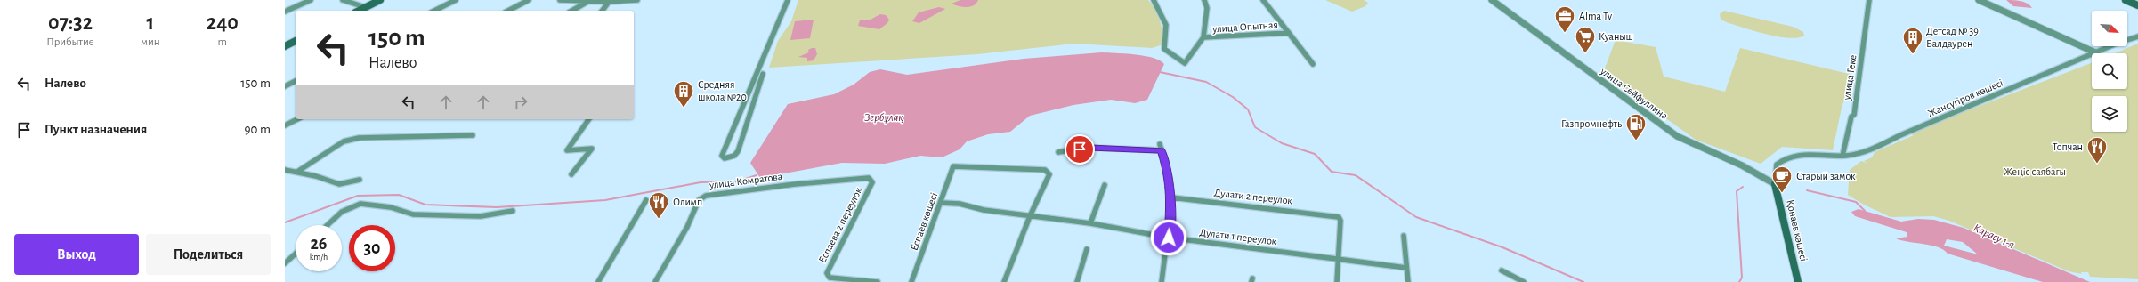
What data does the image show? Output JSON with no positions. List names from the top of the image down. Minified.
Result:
{"streets":{"main road":["Қонаев көшесі"],"street":["улица Опытная","улица Геке","улица Сейфуллина","Жансүгіров көшесі","улица Комратова","Дулати 2 переулок","Еспаев көшесі","Еспаева 2 переулок","Дулати 1 переулок"]},"crossings":[["улица Геке","Жансүгіров көшесі"],["улица Сейфуллина","Жансүгіров көшесі"],["улица Сейфуллина","Қонаев көшесі"],["Жансүгіров көшесі","Қонаев көшесі"],["улица Комратова","Еспаева 2 переулок"],["Дулати 2 переулок","Дулати 1 переулок"],["Еспаев көшесі","Дулати 1 переулок"]],"water":["Зербұлақ","Карасу 1-я"],"parks":["Жеңіс саябағы"],"places":{"office":["Alma Tv"],"supermarket":["Куаныш"],"building":["Детсад № 39 Балдаурен","Средняя школа №20"],"fuel station":["Газпромнефть"],"restaurant":["Топчан","Олимп"],"cafe":["Старый замок"]},"north":"bottom right","page":{"eta":["07:32","Прибытие","1","мин","240","m"],"turn":["150 m","Налево"],"list":[{"name":"Налево","value":"150 m"},{"name":"Пункт назначения","value":"90 m"}],"speed":"26 km/h","limit":"30","buttons":["Выход","Поделиться"]}}
